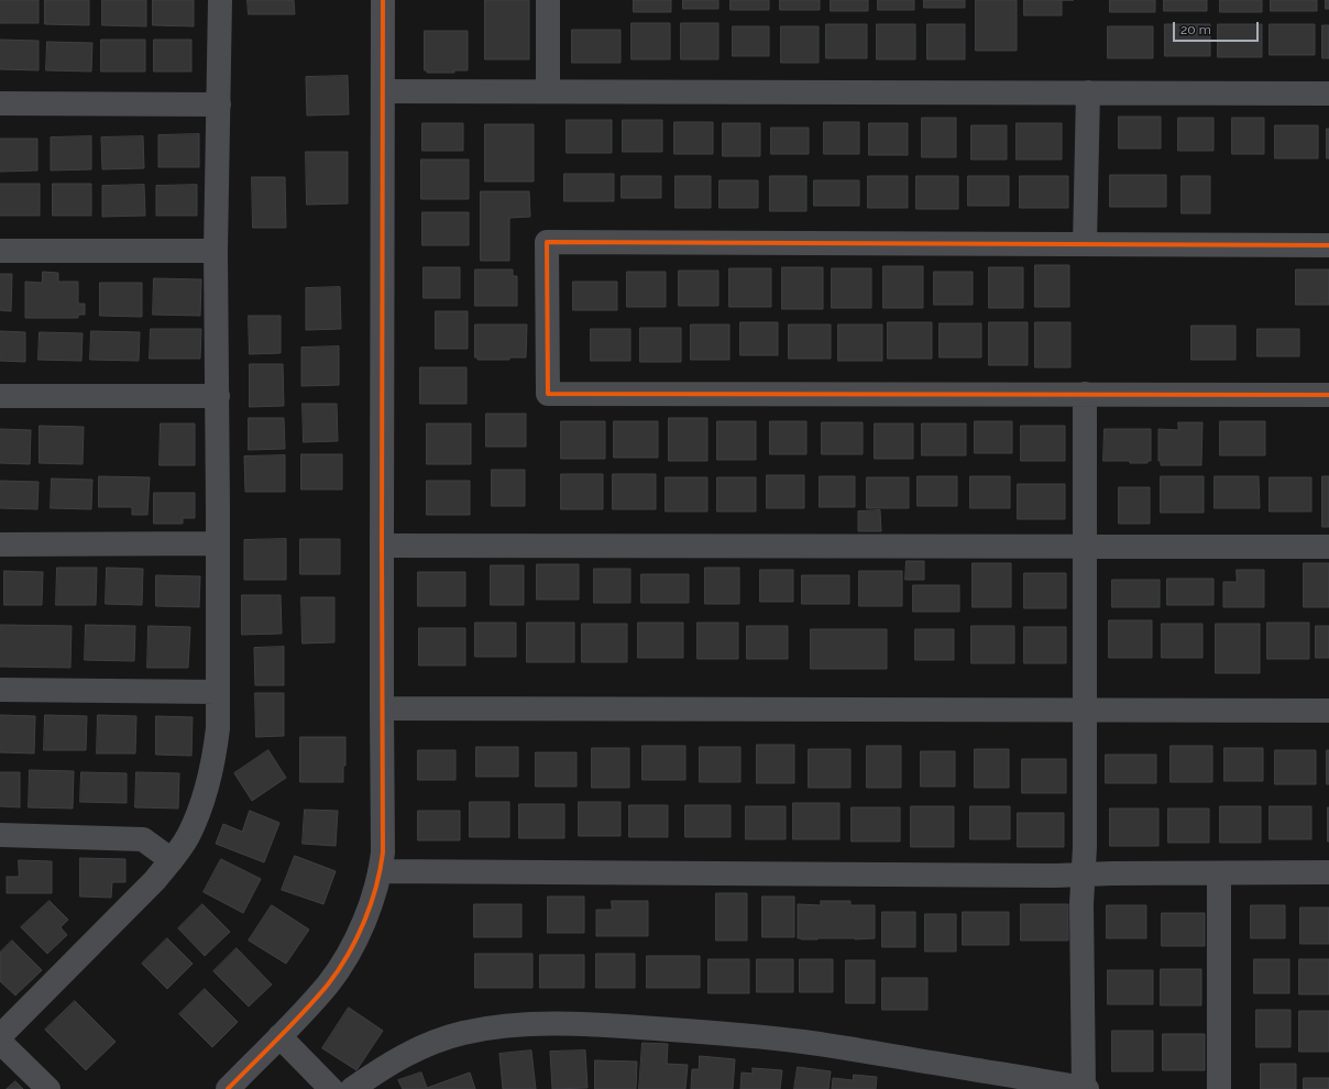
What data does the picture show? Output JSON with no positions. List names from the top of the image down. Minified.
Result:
{"scale_bar":"20 m"}
